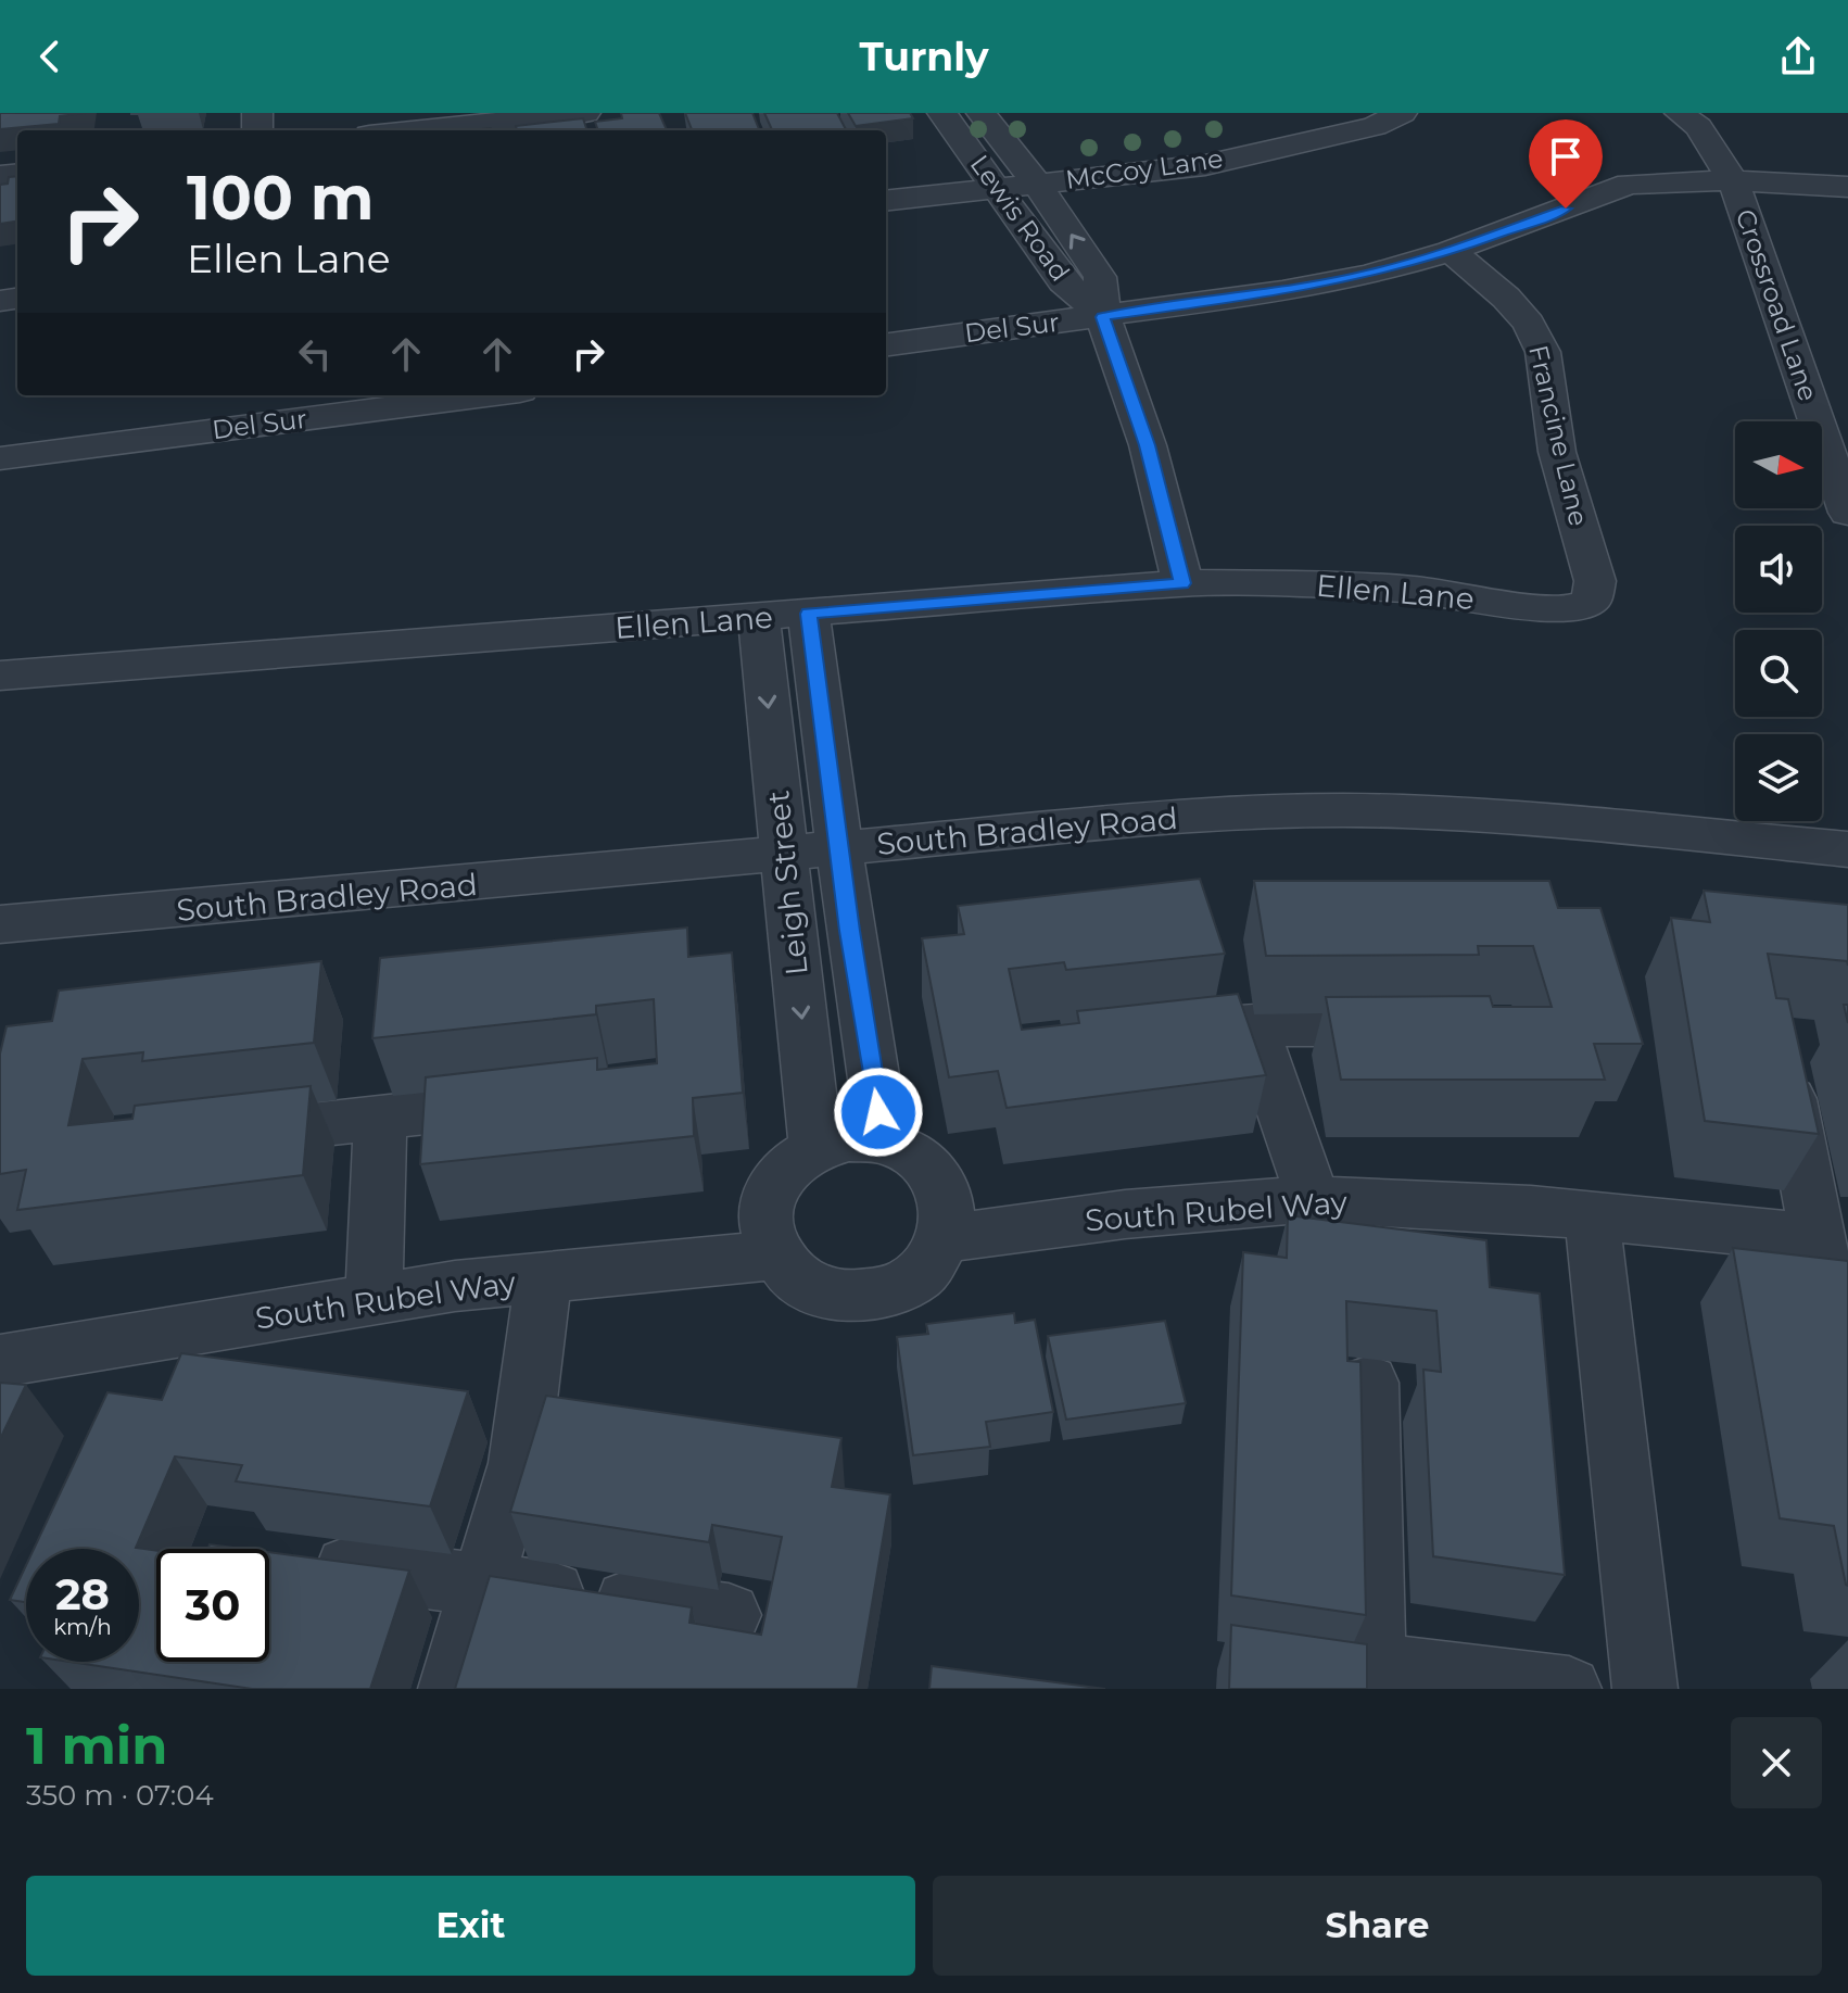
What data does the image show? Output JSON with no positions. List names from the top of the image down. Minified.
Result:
{"streets":{"street":["McCoy Lane","Lewis Road","Crossroad Lane","Del Sur","Francine Lane","Ellen Lane","South Bradley Road","Leigh Street","South Rubel Way"]},"crossings":[["McCoy Lane","Lewis Road"],["Lewis Road","Del Sur"],["Lewis Road","Ellen Lane"],["Crossroad Lane","Del Sur"],["Del Sur","Francine Lane"],["Francine Lane","Ellen Lane"],["Ellen Lane","Leigh Street"],["South Bradley Road","Leigh Street"],["Leigh Street","South Rubel Way"]],"north":"right","page":{"header":"Turnly","turn":["100 m","Ellen Lane"],"speed":"28 km/h","limit":"30","heading":["1 min","350 m · 07:04"],"buttons":["Exit","Share"]}}
